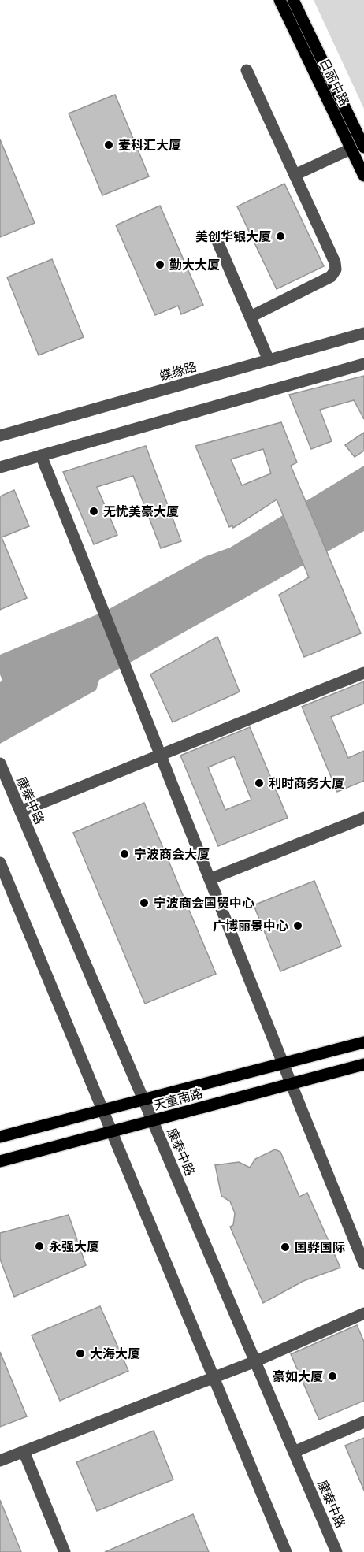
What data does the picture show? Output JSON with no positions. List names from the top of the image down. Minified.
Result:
{"streets":{"main road":["日丽中路","天童南路"],"street":["蝶缘路","康泰中路"]},"crossings":[["康泰中路","天童南路"]],"places":["麦科汇大厦","美创华银大厦","勤大大厦","无忧美豪大厦","利时商务大厦","宁波商会大厦","宁波商会国贸中心","广博丽景中心","永强大厦","国骅国际","大海大厦","豪如大厦"]}
